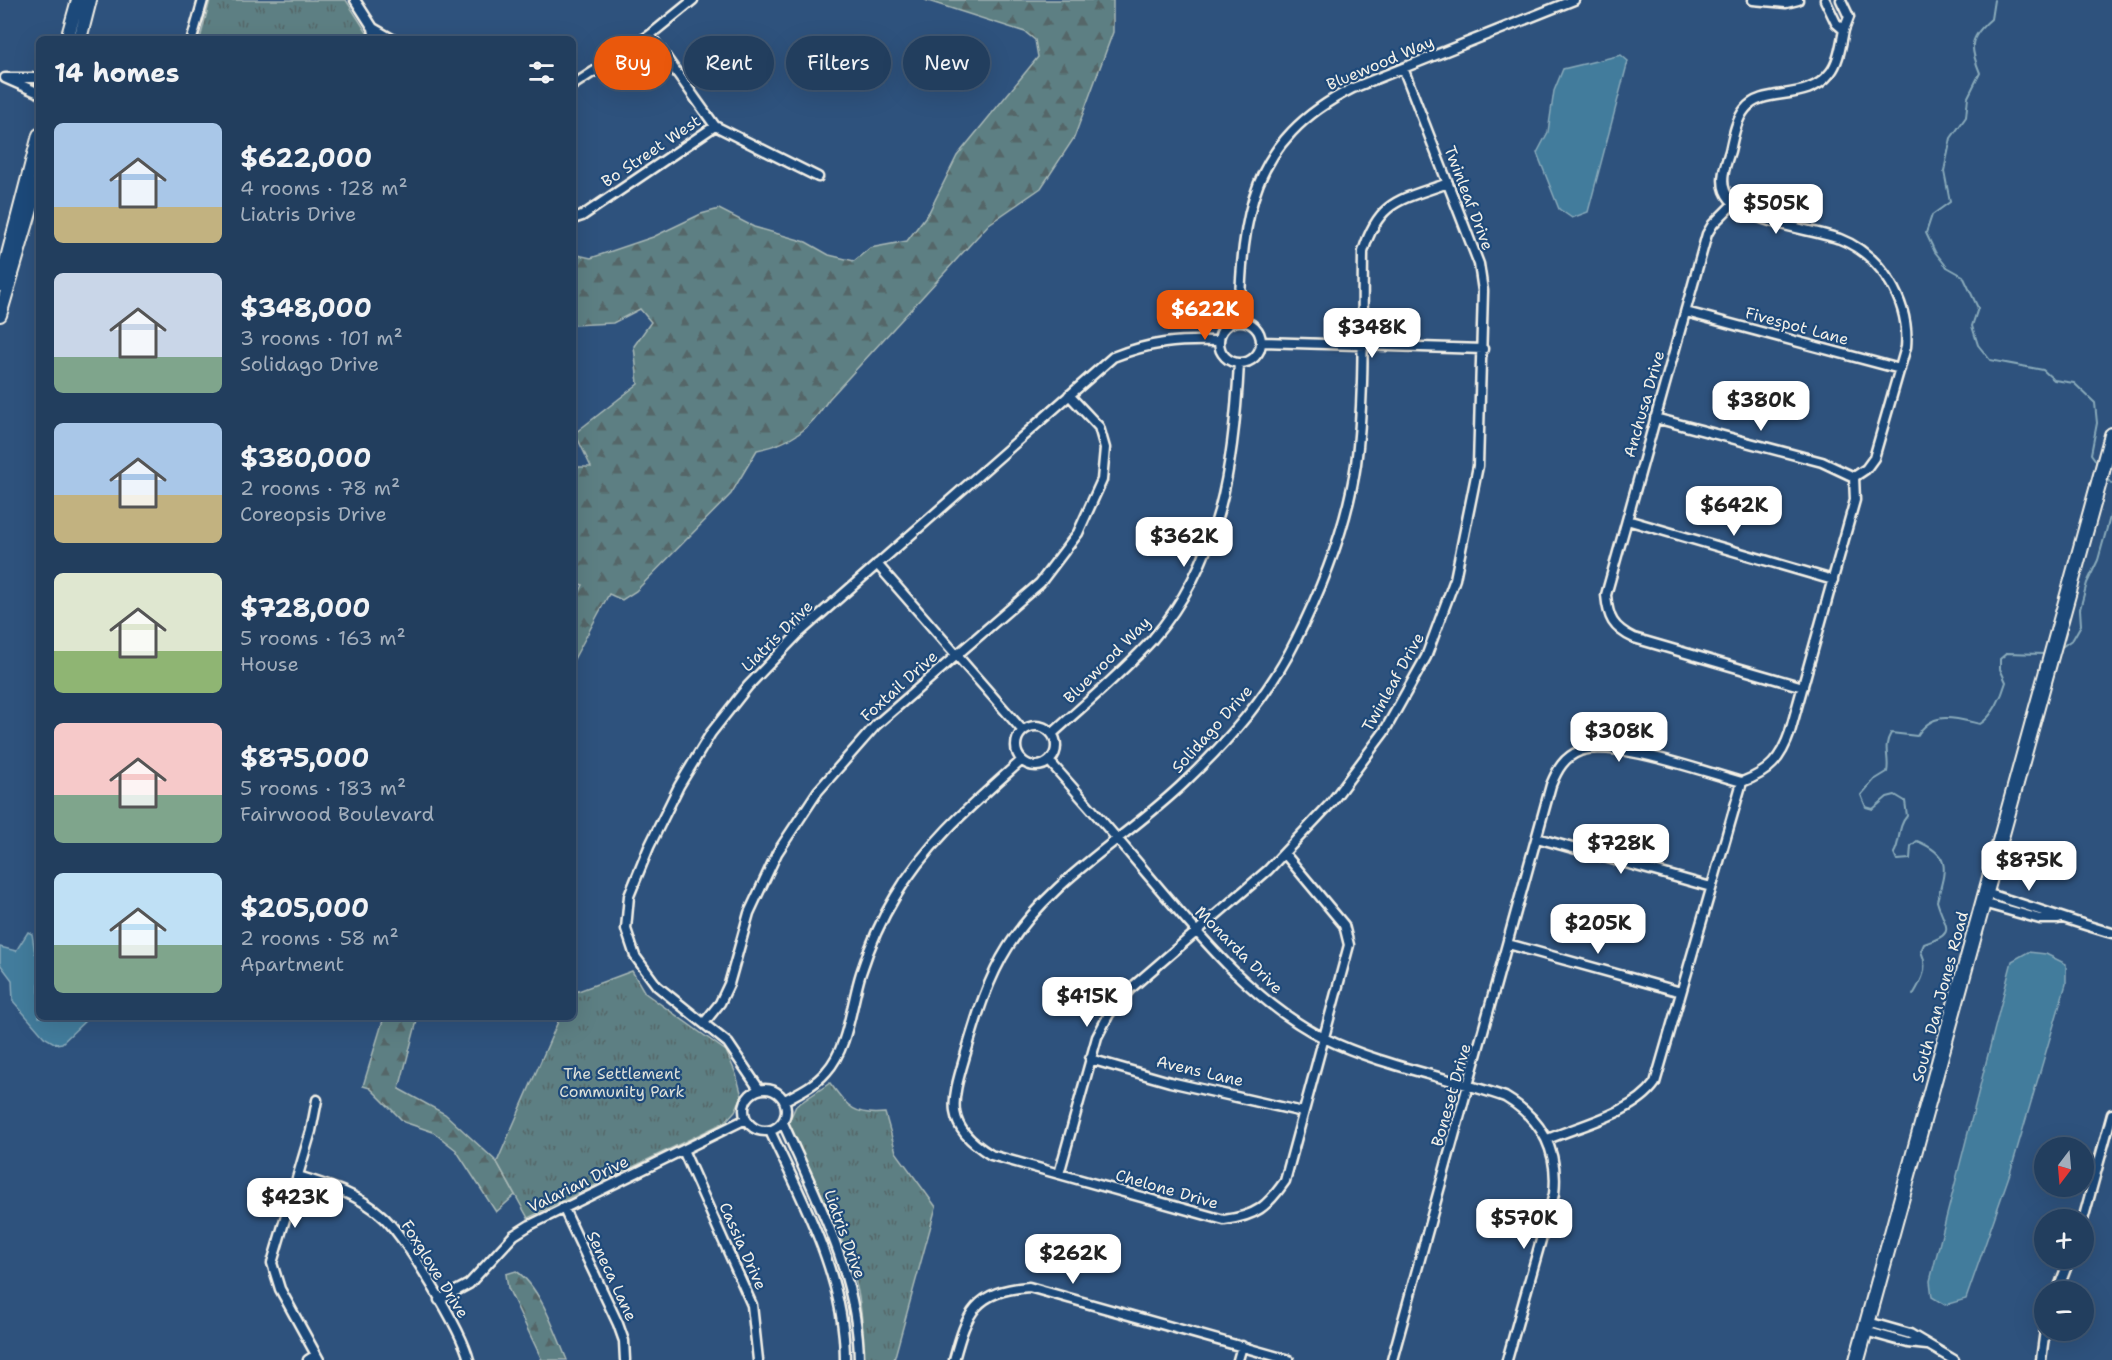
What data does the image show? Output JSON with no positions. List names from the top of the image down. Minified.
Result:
{"streets":{"main road":["South Dan Jones Road"],"street":["Bluewood Way","Bo Street West","Twinleaf Drive","Fivespot Lane","Anchusa Drive","Liatris Drive","Foxtail Drive","Solidago Drive","Monarda Drive","Avens Lane","Boneset Drive","Valarian Drive","Chelone Drive","Cassia Drive","Foxglove Drive","Seneca Lane"]},"crossings":[["Bluewood Way","Twinleaf Drive"],["Bluewood Way","Liatris Drive"],["Bluewood Way","Monarda Drive"],["Twinleaf Drive","Solidago Drive"],["Twinleaf Drive","Monarda Drive"],["Twinleaf Drive","Avens Lane"],["Twinleaf Drive","Chelone Drive"],["Fivespot Lane","Anchusa Drive"],["Liatris Drive","Foxtail Drive"],["Liatris Drive","Valarian Drive"],["Solidago Drive","Monarda Drive"],["Solidago Drive","Chelone Drive"],["Monarda Drive","Boneset Drive"],["Monarda Drive","Chelone Drive"],["Avens Lane","Chelone Drive"],["Valarian Drive","Cassia Drive"],["Valarian Drive","Foxglove Drive"],["Valarian Drive","Seneca Lane"]],"parks":["The Settlement Community Park"],"north":"bottom","page":{"chip":["Buy","Rent","Filters","New"],"heading":"14 homes","list":[{"name":"$622,000","note":"4 rooms · 128 m² · Liatris Drive"},{"name":"$348,000","note":"3 rooms · 101 m² · Solidago Drive"},{"name":"$380,000","note":"2 rooms · 78 m² · Coreopsis Drive"},{"name":"$728,000","note":"5 rooms · 163 m² · House"},{"name":"$875,000","note":"5 rooms · 183 m² · Fairwood Boulevard"},{"name":"$205,000","note":"2 rooms · 58 m² · Apartment"}],"price":["$505K","$622K","$348K","$380K","$642K","$362K","$308K","$728K","$875K","$205K","$415K","$423K","$570K","$262K"],"map_buttons":["+","−"]}}
